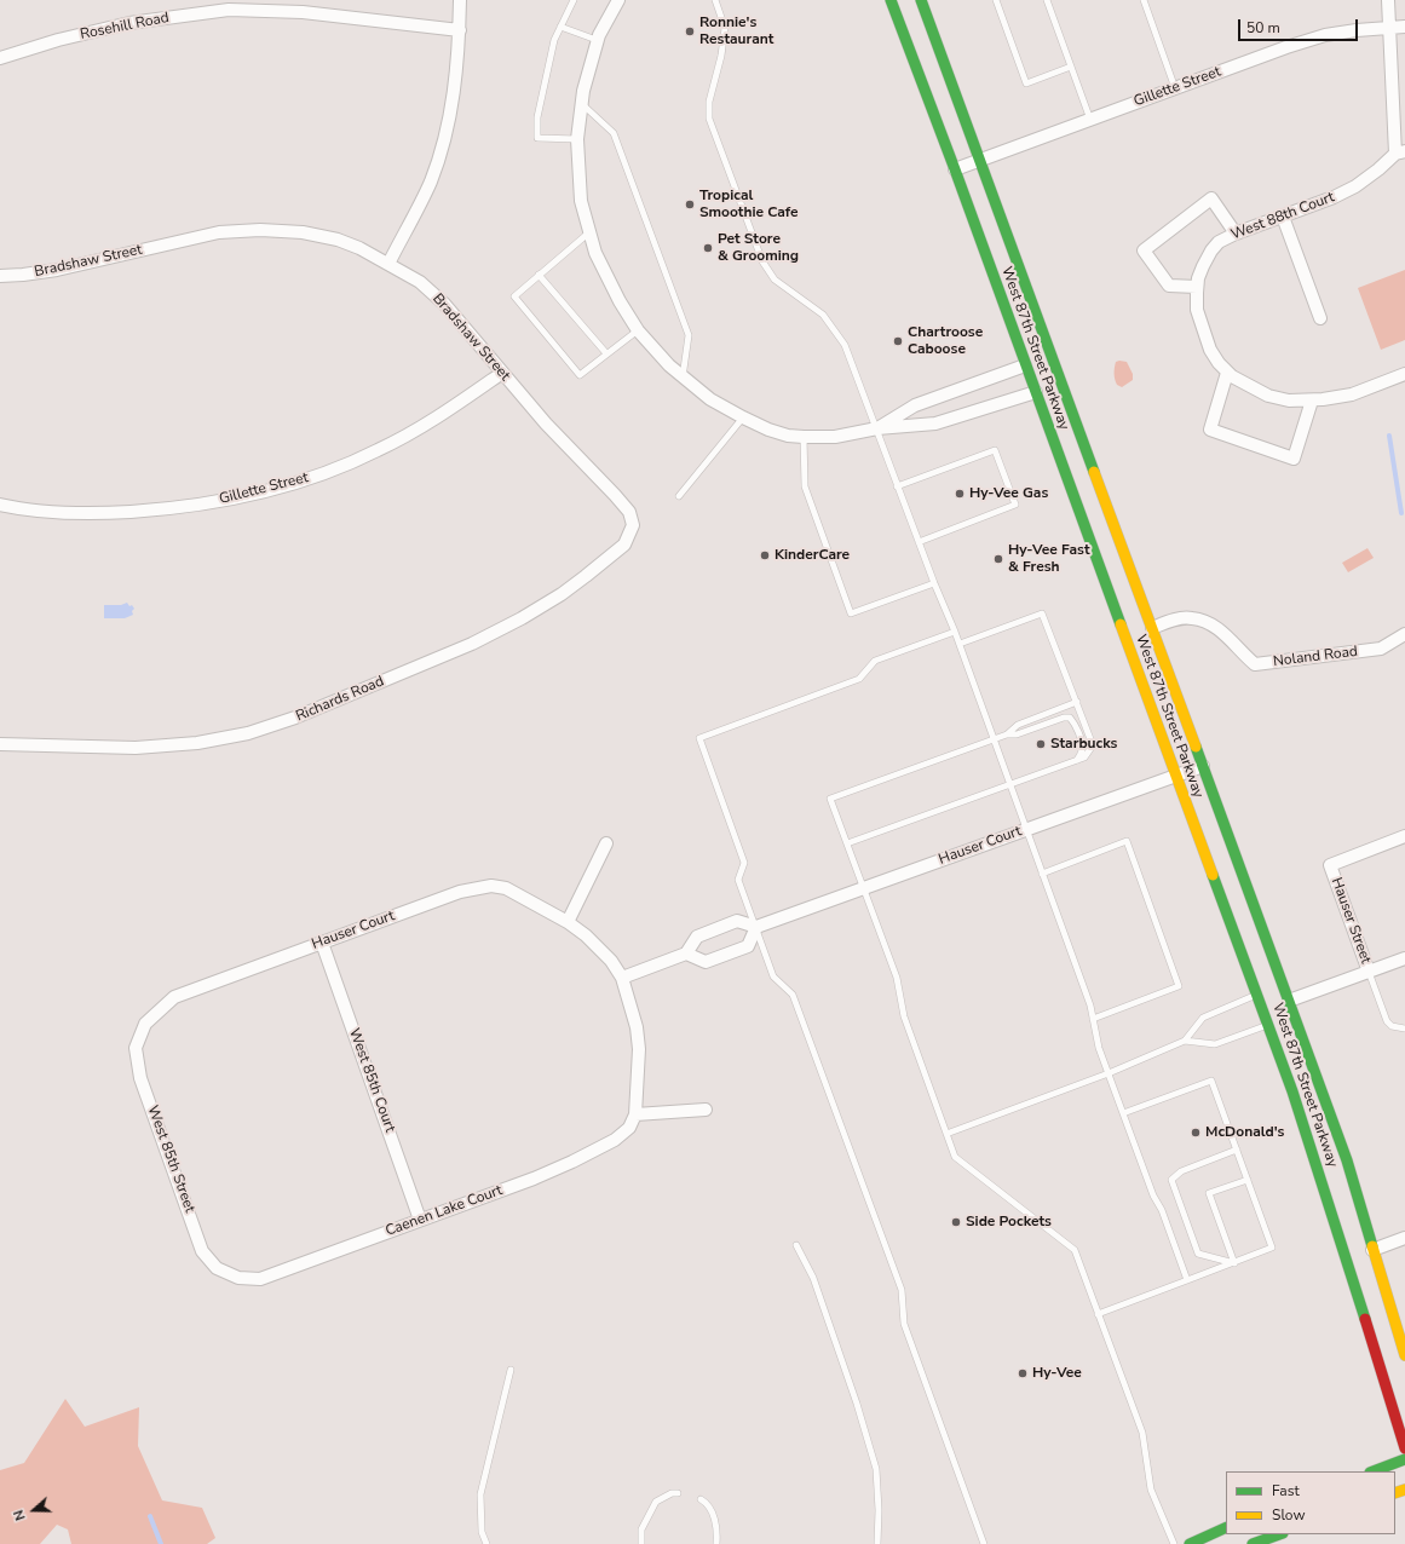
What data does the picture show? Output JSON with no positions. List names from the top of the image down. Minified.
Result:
{"streets":{"main road":["West 87th Street Parkway"],"street":["Rosehill Road","Gillette Street","West 88th Court","Bradshaw Street","Noland Road","Richards Road","Hauser Court","Hauser Street","West 85th Court","West 85th Street","Caenen Lake Court"]},"crossings":[["Gillette Street","Bradshaw Street"],["Gillette Street","West 87th Street Parkway"],["Bradshaw Street","Richards Road"],["West 87th Street Parkway","Noland Road"],["West 87th Street Parkway","Hauser Court"],["Hauser Court","West 85th Court"],["Hauser Court","West 85th Street"],["West 85th Court","Caenen Lake Court"],["West 85th Street","Caenen Lake Court"]],"places":["Ronnie's Restaurant","Tropical Smoothie Cafe","Pet Store & Grooming","Chartroose Caboose","Hy-Vee Gas","KinderCare","Hy-Vee Fast & Fresh","Starbucks","McDonald's","Side Pockets","Hy-Vee"],"legend":["Fast","Slow"],"scale_bar":"50 m","north":"left"}
